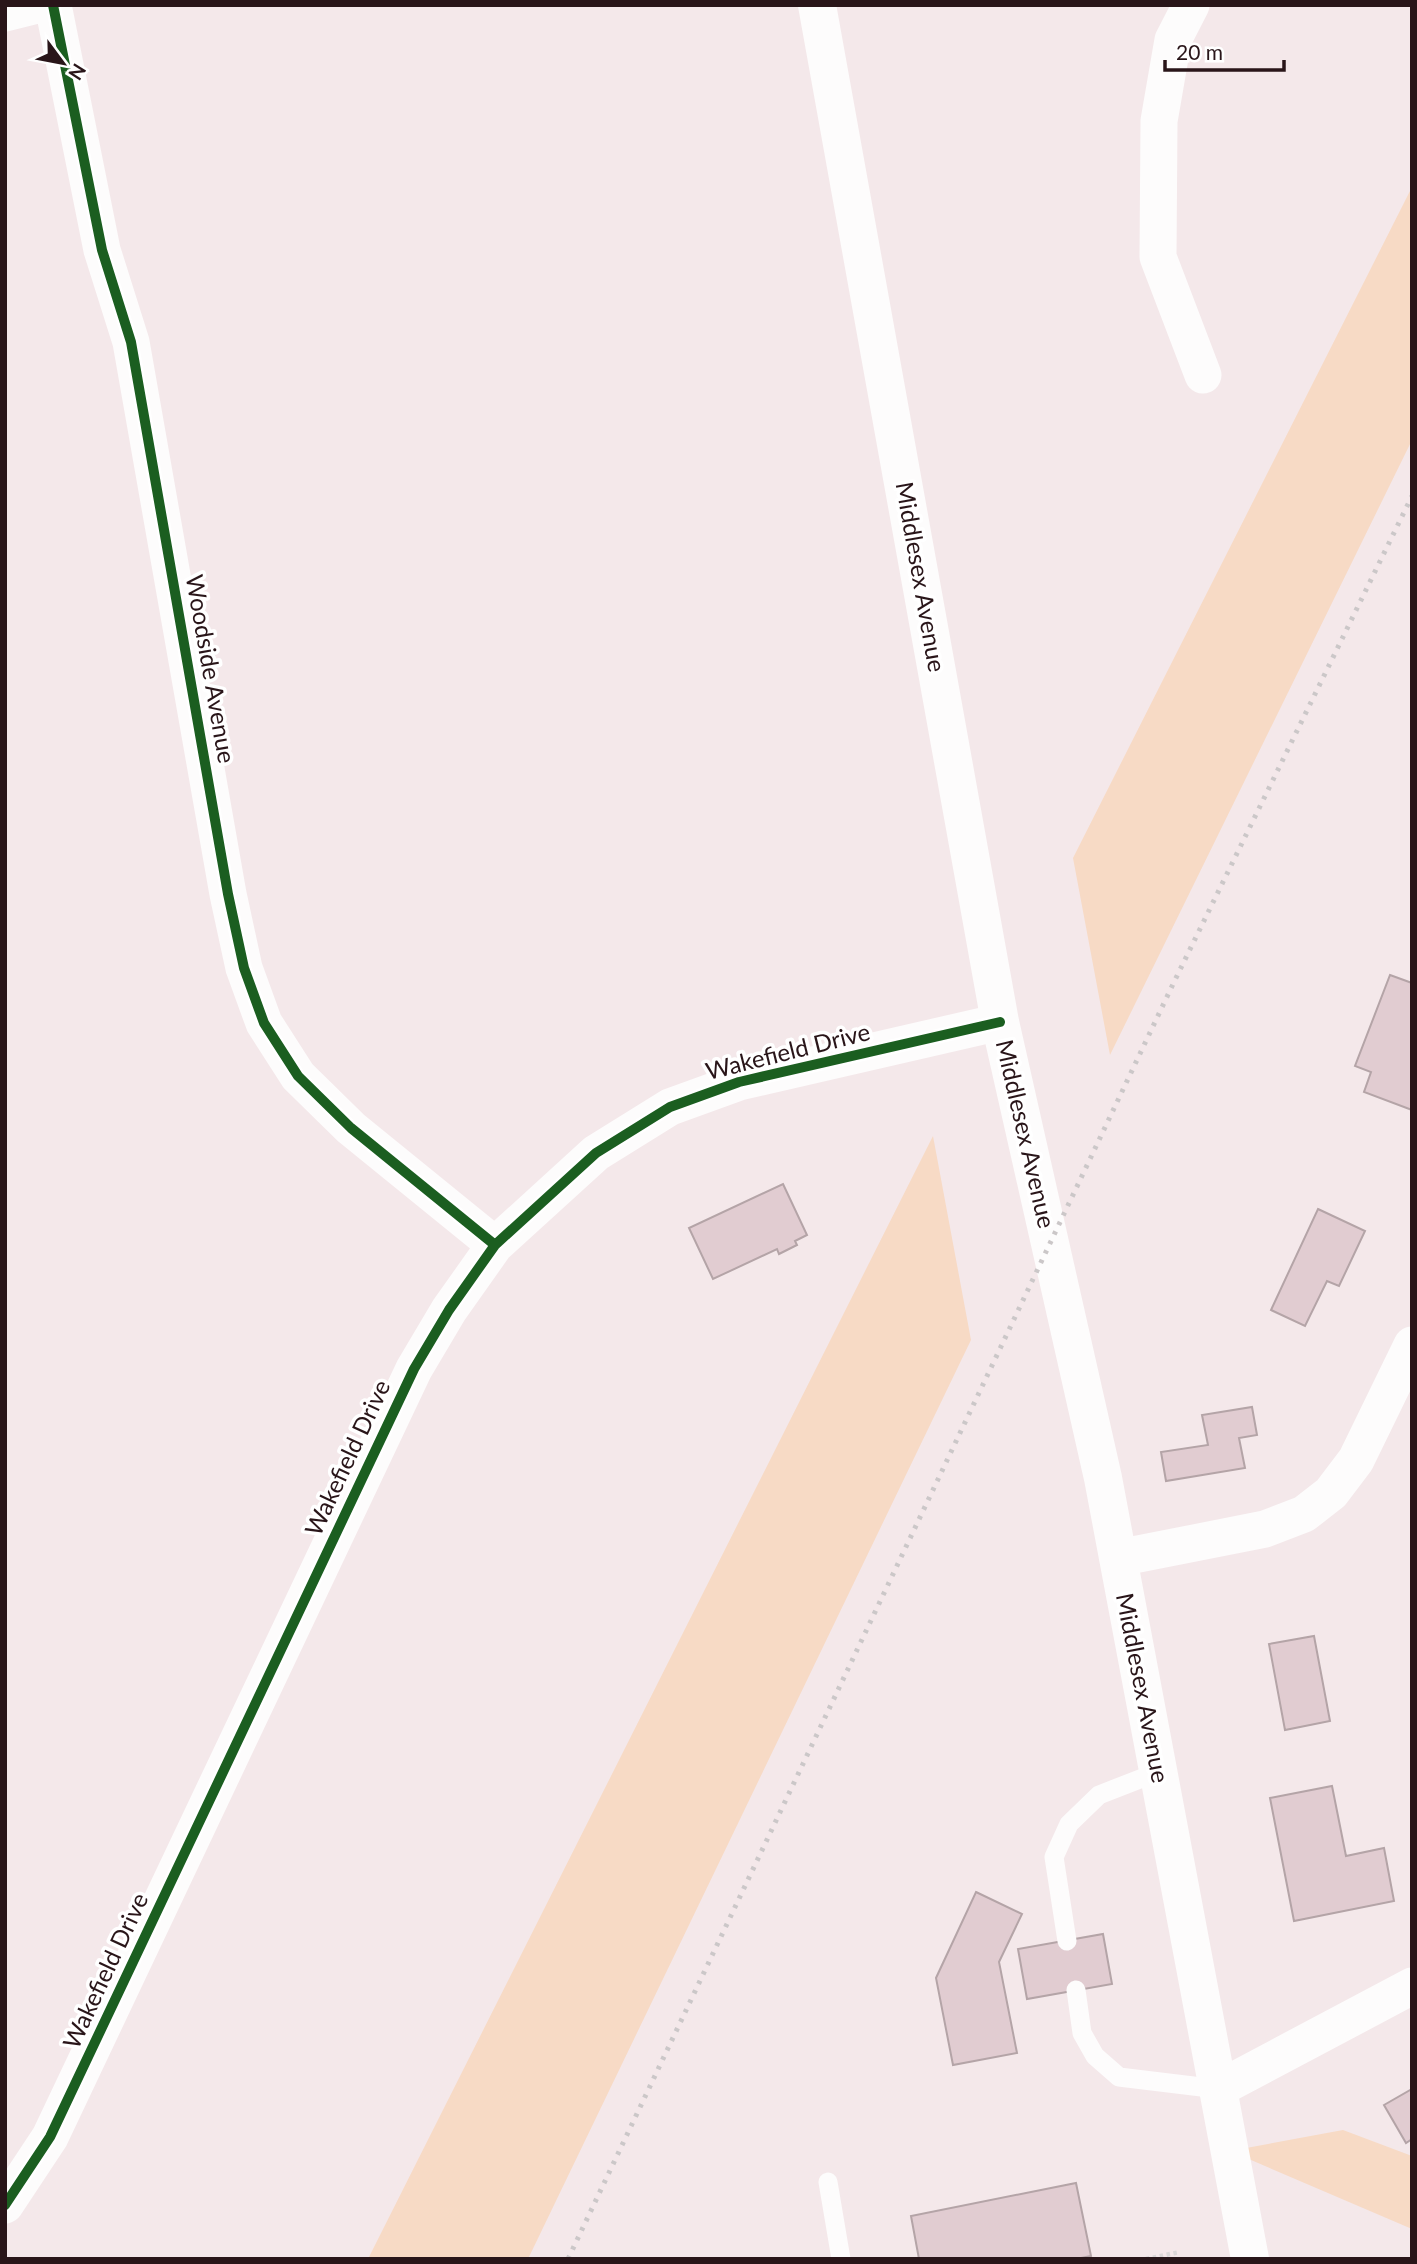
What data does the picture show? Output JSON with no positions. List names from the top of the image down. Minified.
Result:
{"streets":{"main road":["Middlesex Avenue"],"street":["Woodside Avenue","Wakefield Drive"]},"crossings":[["Middlesex Avenue","Wakefield Drive"],["Woodside Avenue","Wakefield Drive"]],"scale_bar":"20 m","north":"bottom right"}
